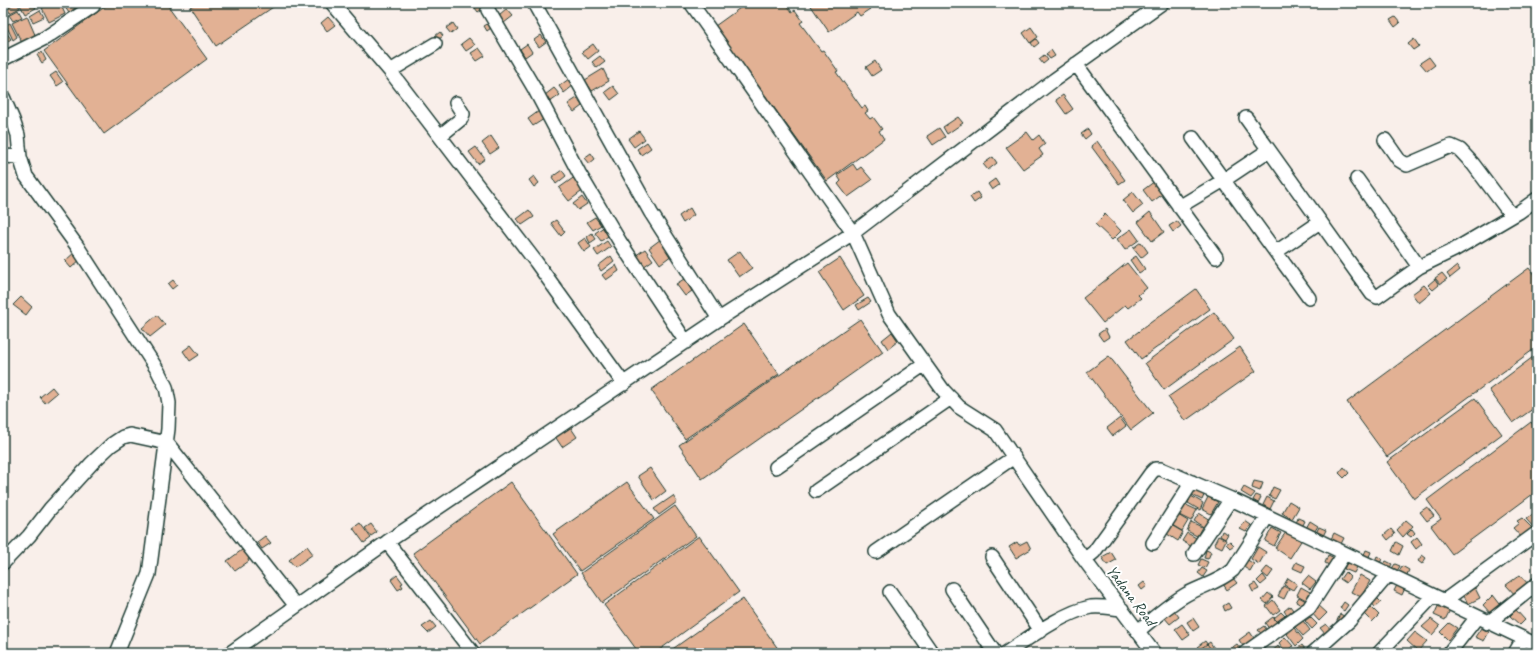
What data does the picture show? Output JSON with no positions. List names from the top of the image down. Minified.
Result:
{"streets":{"street":["Yadana Road"]}}
